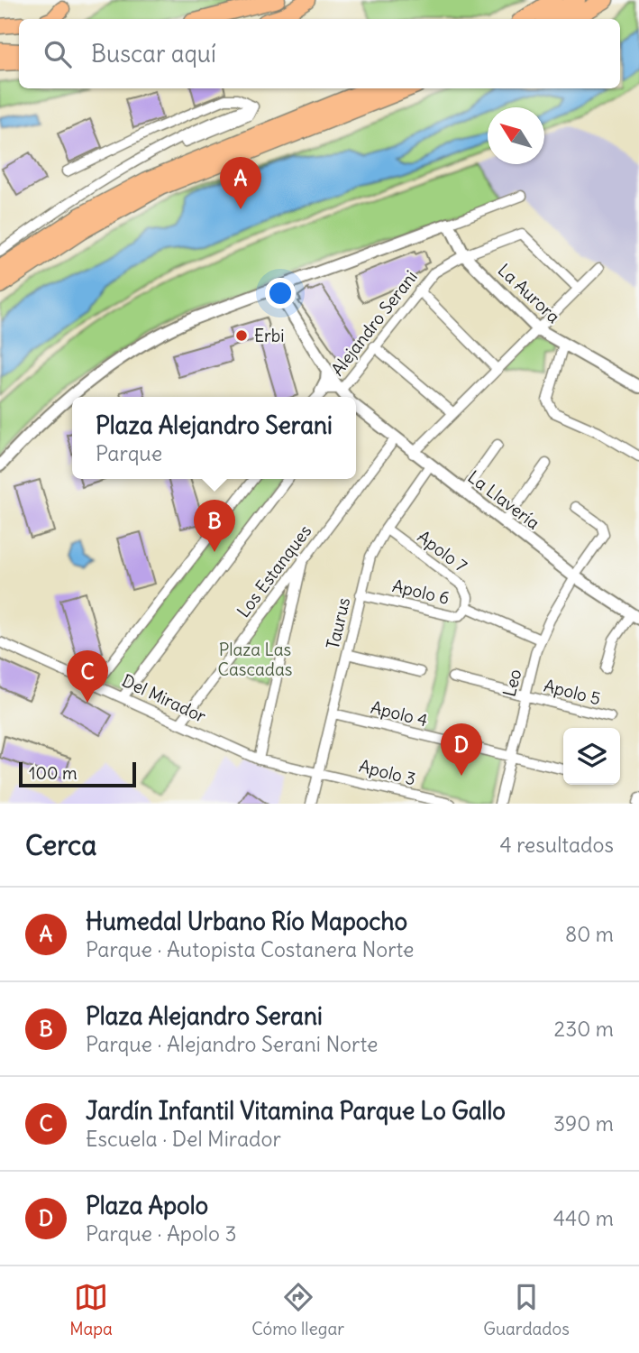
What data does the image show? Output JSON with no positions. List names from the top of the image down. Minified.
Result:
{"streets":{"street":["La Aurora","Alejandro Serani","La Llavería","Apolo 7","Los Estanques","Apolo 6","Taurus","Leo","Apolo 5","Del Mirador","Apolo 4","Apolo 3"]},"crossings":[["La Aurora","Alejandro Serani"],["Alejandro Serani","La Llavería"],["La Llavería","Los Estanques"],["La Llavería","Taurus"],["La Llavería","Leo"],["Apolo 7","Apolo 6"],["Apolo 7","Taurus"],["Los Estanques","Del Mirador"],["Apolo 6","Taurus"],["Apolo 6","Leo"],["Taurus","Del Mirador"],["Taurus","Apolo 4"],["Taurus","Apolo 3"],["Leo","Apolo 5"],["Leo","Apolo 4"],["Del Mirador","Apolo 3"]],"parks":["Plaza Las Cascadas"],"places":["Erbi"],"scale_bar":"100 m","north":"top left","page":{"search":"Buscar aquí","pins":["A","B","C","D"],"popup":["Plaza Alejandro Serani","Parque"],"scale":"100 m","heading":["Cerca","4 resultados"],"list":[{"mark":"A","name":"Humedal Urbano Río Mapocho","note":"Parque · Autopista Costanera Norte","value":"80 m"},{"mark":"B","name":"Plaza Alejandro Serani","note":"Parque · Alejandro Serani Norte","value":"230 m"},{"mark":"C","name":"Jardín Infantil Vitamina Parque Lo Gallo","note":"Escuela · Del Mirador","value":"390 m"},{"mark":"D","name":"Plaza Apolo","note":"Parque · Apolo 3","value":"440 m"}],"nav":["Mapa","Cómo llegar","Guardados"]}}
